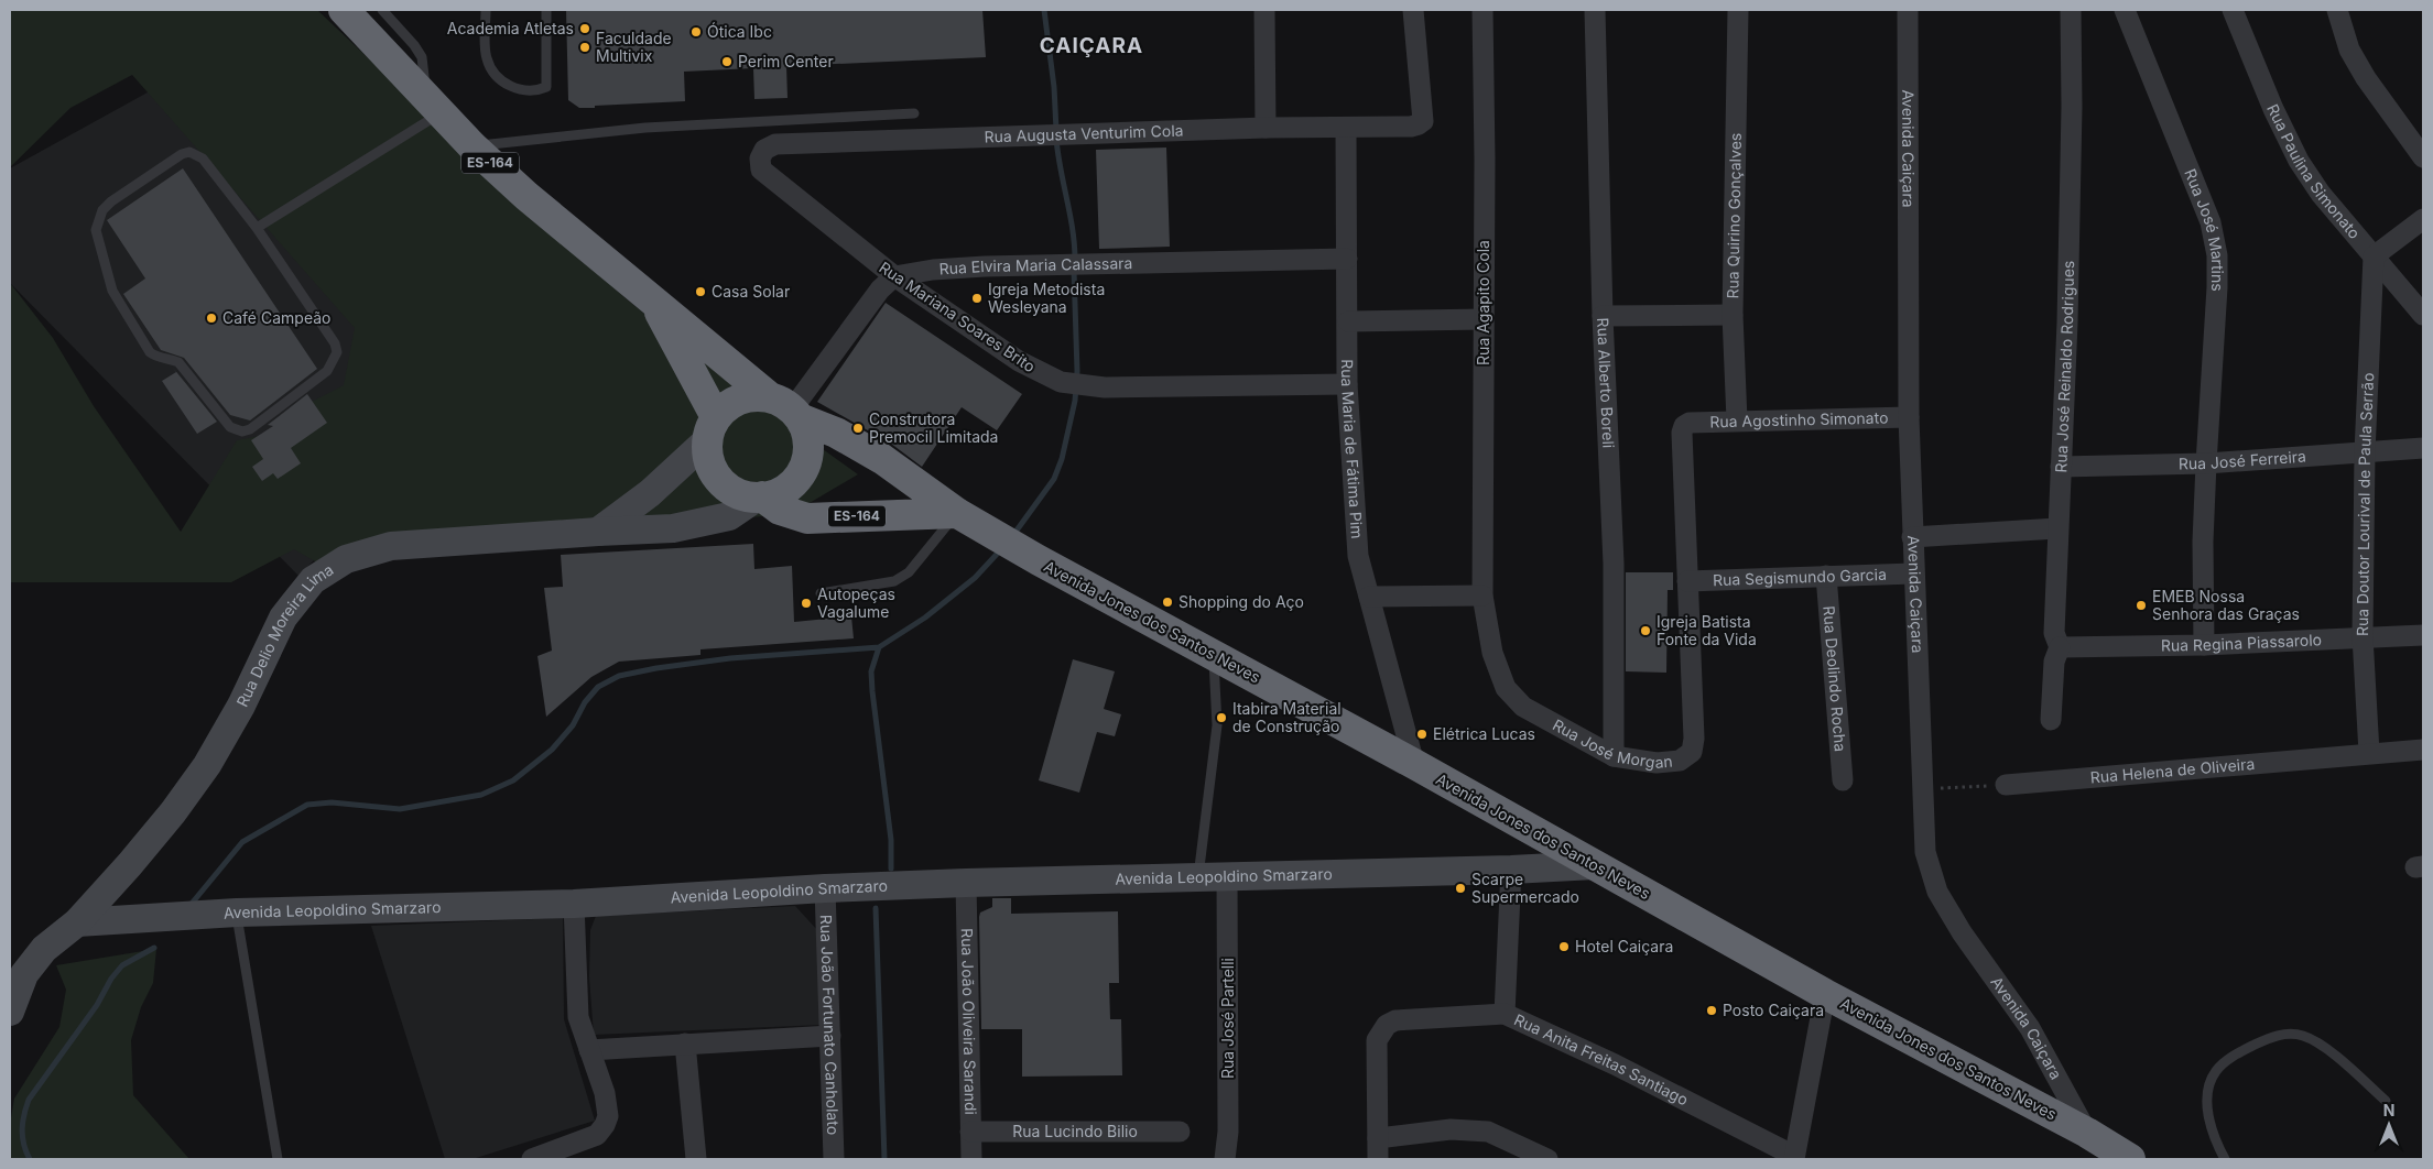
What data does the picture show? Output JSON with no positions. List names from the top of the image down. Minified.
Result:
{"streets":{"highway":["ES-164","Avenida Jones dos Santos Neves"],"street":["Rua Augusta Venturim Cola","Avenida Caiçara","Rua Paulina Simonato","Rua Quirino Gonçalves","Rua José Martins","Rua Elvira Maria Calassara","Rua Agapito Cola","Rua Mariana Soares Brito","Rua José Reinaldo Rodrigues","Rua Alberto Boreli","Rua Agostinho Simonato","Rua Maria de Fátima Pim","Rua José Ferreira","Rua Doutor Lourival de Paula Serrão","Rua Segismundo Garcia","Rua Delio Moreira Lima","Rua Regina Piassarolo","Rua Deolindo Rocha","Rua José Morgan","Rua Helena de Oliveira","Avenida Leopoldino Smarzaro","Rua José Partelli","Rua João Oliveira Sarandi","Rua João Fortunato Canholato","Rua Anita Freitas Santiago","Rua Lucindo Bilio"]},"crossings":[["Rua Augusta Venturim Cola","Rua Mariana Soares Brito"],["Rua Augusta Venturim Cola","Rua Maria de Fátima Pim"],["Avenida Caiçara","Rua Agostinho Simonato"],["Avenida Caiçara","Rua Segismundo Garcia"],["Avenida Caiçara","Avenida Jones dos Santos Neves"],["Rua Paulina Simonato","Rua Doutor Lourival de Paula Serrão"],["Rua Quirino Gonçalves","Rua Agostinho Simonato"],["Rua José Martins","Rua José Ferreira"],["Rua José Martins","Rua Regina Piassarolo"],["Rua Elvira Maria Calassara","Rua Mariana Soares Brito"],["Rua Elvira Maria Calassara","Rua Maria de Fátima Pim"],["Rua Agapito Cola","Rua José Morgan"],["Rua Mariana Soares Brito","Rua Maria de Fátima Pim"],["Rua José Reinaldo Rodrigues","Rua José Ferreira"],["Rua José Reinaldo Rodrigues","Rua Regina Piassarolo"],["Rua Alberto Boreli","Rua José Morgan"],["Rua Agostinho Simonato","Rua José Morgan"],["Rua Maria de Fátima Pim","Avenida Jones dos Santos Neves"],["Rua José Ferreira","Rua Doutor Lourival de Paula Serrão"],["Rua Doutor Lourival de Paula Serrão","Rua Regina Piassarolo"],["Rua Doutor Lourival de Paula Serrão","Rua Helena de Oliveira"],["Rua Segismundo Garcia","Rua Deolindo Rocha"],["Rua Segismundo Garcia","Rua José Morgan"],["Avenida Jones dos Santos Neves","Rua Delio Moreira Lima"],["Avenida Jones dos Santos Neves","Avenida Leopoldino Smarzaro"],["Rua Delio Moreira Lima","Avenida Leopoldino Smarzaro"],["Avenida Leopoldino Smarzaro","Rua José Partelli"],["Avenida Leopoldino Smarzaro","Rua João Oliveira Sarandi"],["Avenida Leopoldino Smarzaro","Rua João Fortunato Canholato"],["Rua João Oliveira Sarandi","Rua Lucindo Bilio"]],"districts":["CAIÇARA"],"places":["Academia Atletas","Ótica Ibc","Faculdade Multivix","Perim Center","Casa Solar","Igreja Metodista Wesleyana","Café Campeão","Construtora Premocil Limitada","Shopping do Aço","Autopeças Vagalume","EMEB Nossa Senhora das Graças","Igreja Batista Fonte da Vida","Itabira Material de Construção","Elétrica Lucas","Scarpe Supermercado","Hotel Caiçara","Posto Caiçara"],"north":"top"}
